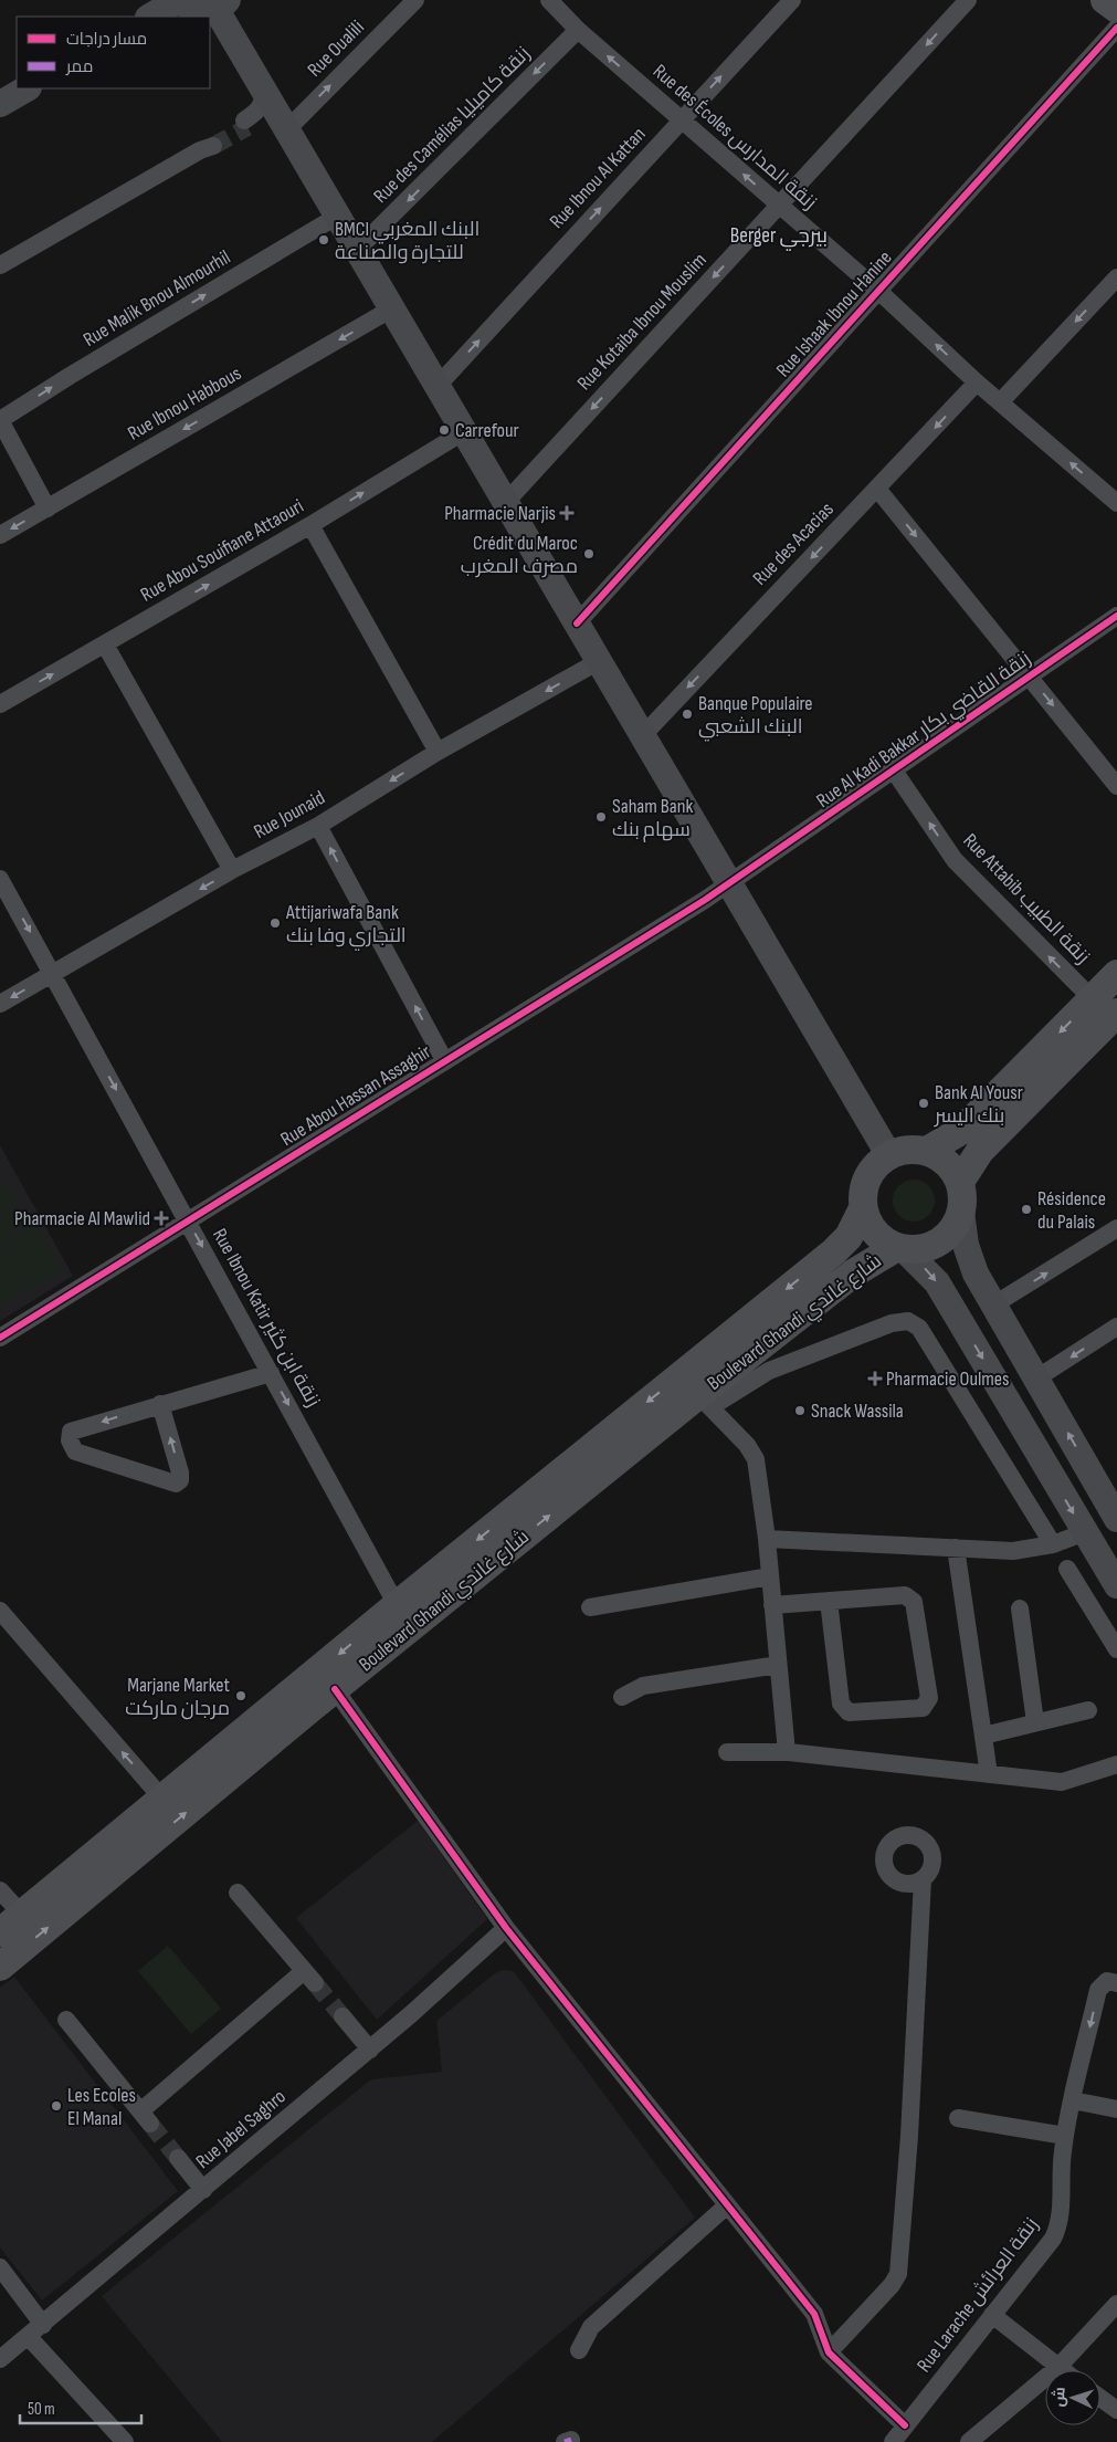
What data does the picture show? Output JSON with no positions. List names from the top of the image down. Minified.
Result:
{"streets":{"main road":["Boulevard Ghandi شارع غاندي"],"street":["Rue Oualili","Rue des Camélias زنقة كاميليا","Rue des Écoles زنقة المدارس","Rue Ibnou Al Kattan","Rue Malik Bnou Almourhil","Rue Ishaak Ibnou Hanine","Rue Kotaiba Ibnou Mouslim","Rue Ibnou Habbous","Rue des Acacias","Rue Abou Souifiane Attaouri","Rue Al Kadi Bakkar زنقة القاضي بكار","Rue Jounaid","Rue Attabib زنقة الطبيب","Rue Abou Hassan Assaghir","Rue Ibnou Katir زنقة ابن كثير","Rue Jabel Saghro","Rue Larache زنقة العرائش"]},"crossings":[["Rue des Camélias زنقة كاميليا","Rue des Écoles زنقة المدارس"],["Rue des Écoles زنقة المدارس","Rue Ibnou Al Kattan"],["Rue des Écoles زنقة المدارس","Rue Ishaak Ibnou Hanine"],["Rue des Écoles زنقة المدارس","Rue Kotaiba Ibnou Mouslim"],["Rue des Écoles زنقة المدارس","Rue des Acacias"],["Rue Al Kadi Bakkar زنقة القاضي بكار","Rue Attabib زنقة الطبيب"],["Rue Al Kadi Bakkar زنقة القاضي بكار","Rue Abou Hassan Assaghir"],["Rue Jounaid","Rue Ibnou Katir زنقة ابن كثير"],["Rue Abou Hassan Assaghir","Rue Ibnou Katir زنقة ابن كثير"],["Rue Ibnou Katir زنقة ابن كثير","Boulevard Ghandi شارع غاندي"]],"one_way":["Rue Oualili","Rue des Camélias زنقة كاميليا","Rue des Écoles زنقة المدارس","Rue Ibnou Al Kattan","Rue Kotaiba Ibnou Mouslim","Rue Ibnou Habbous","Rue des Acacias","Rue Abou Souifiane Attaouri","Rue Jounaid","Rue Attabib زنقة الطبيب","Rue Ibnou Katir زنقة ابن كثير"],"districts":["Berger بيرجي"],"places":{"other":["BMCI البنك المغربي للتجارة والصناعة","Carrefour","Crédit du Maroc مصرف المغرب","Banque Populaire البنك الشعبي","Saham Bank سهام بنك","Attijariwafa Bank التجاري وفا بنك","Bank Al Yousr بنك اليسر","Résidence du Palais","Snack Wassila","Marjane Market مرجان ماركت","Les Ecoles El Manal"],"health":["Pharmacie Narjis","Pharmacie Al Mawlid","Pharmacie Oulmes"]},"legend":["مسار دراجات","ممر"],"scale_bar":"50 m","north":"left"}
